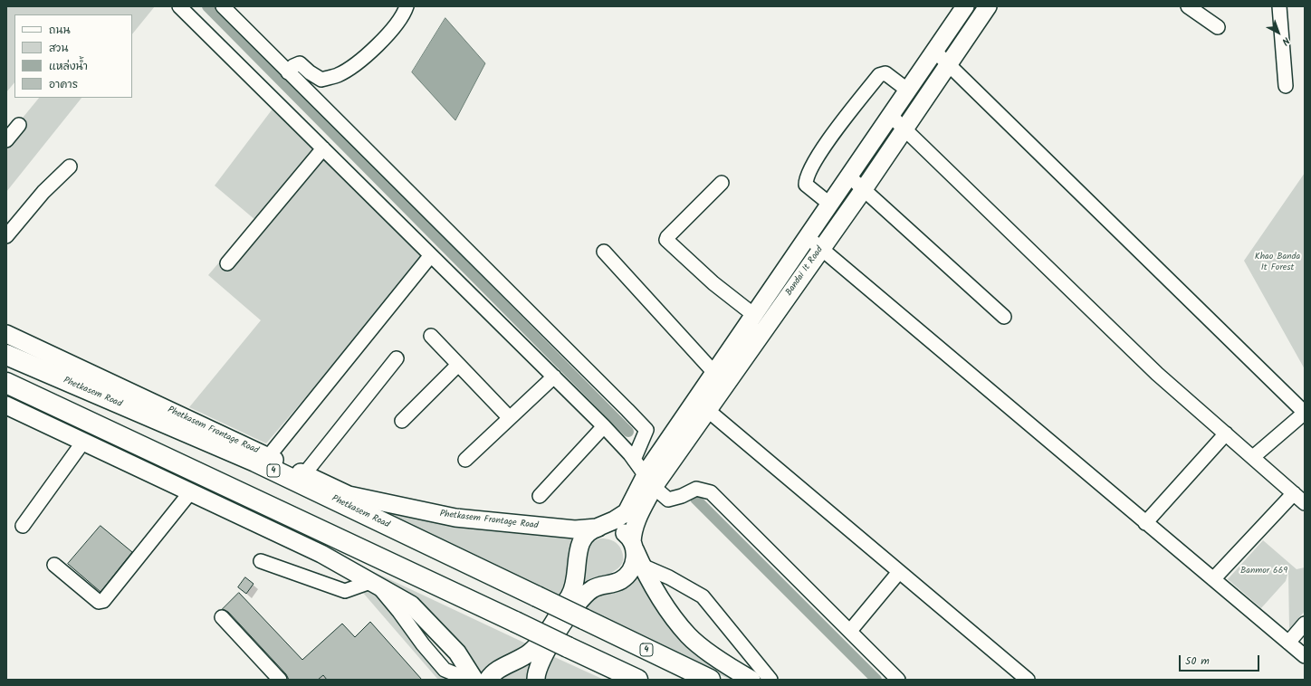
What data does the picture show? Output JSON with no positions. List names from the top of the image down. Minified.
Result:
{"streets":{"highway":["Phetkasem Road","4"],"main road":["Bandai It Road","Phetkasem Frontage Road"]},"crossings":[["Bandai It Road","Phetkasem Frontage Road"]],"parks":["Khao Banda It Forest","Banmor 669"],"legend":["ถนน","สวน","แหล่งน้ำ","อาคาร"],"scale_bar":"50 m","north":"bottom right"}
